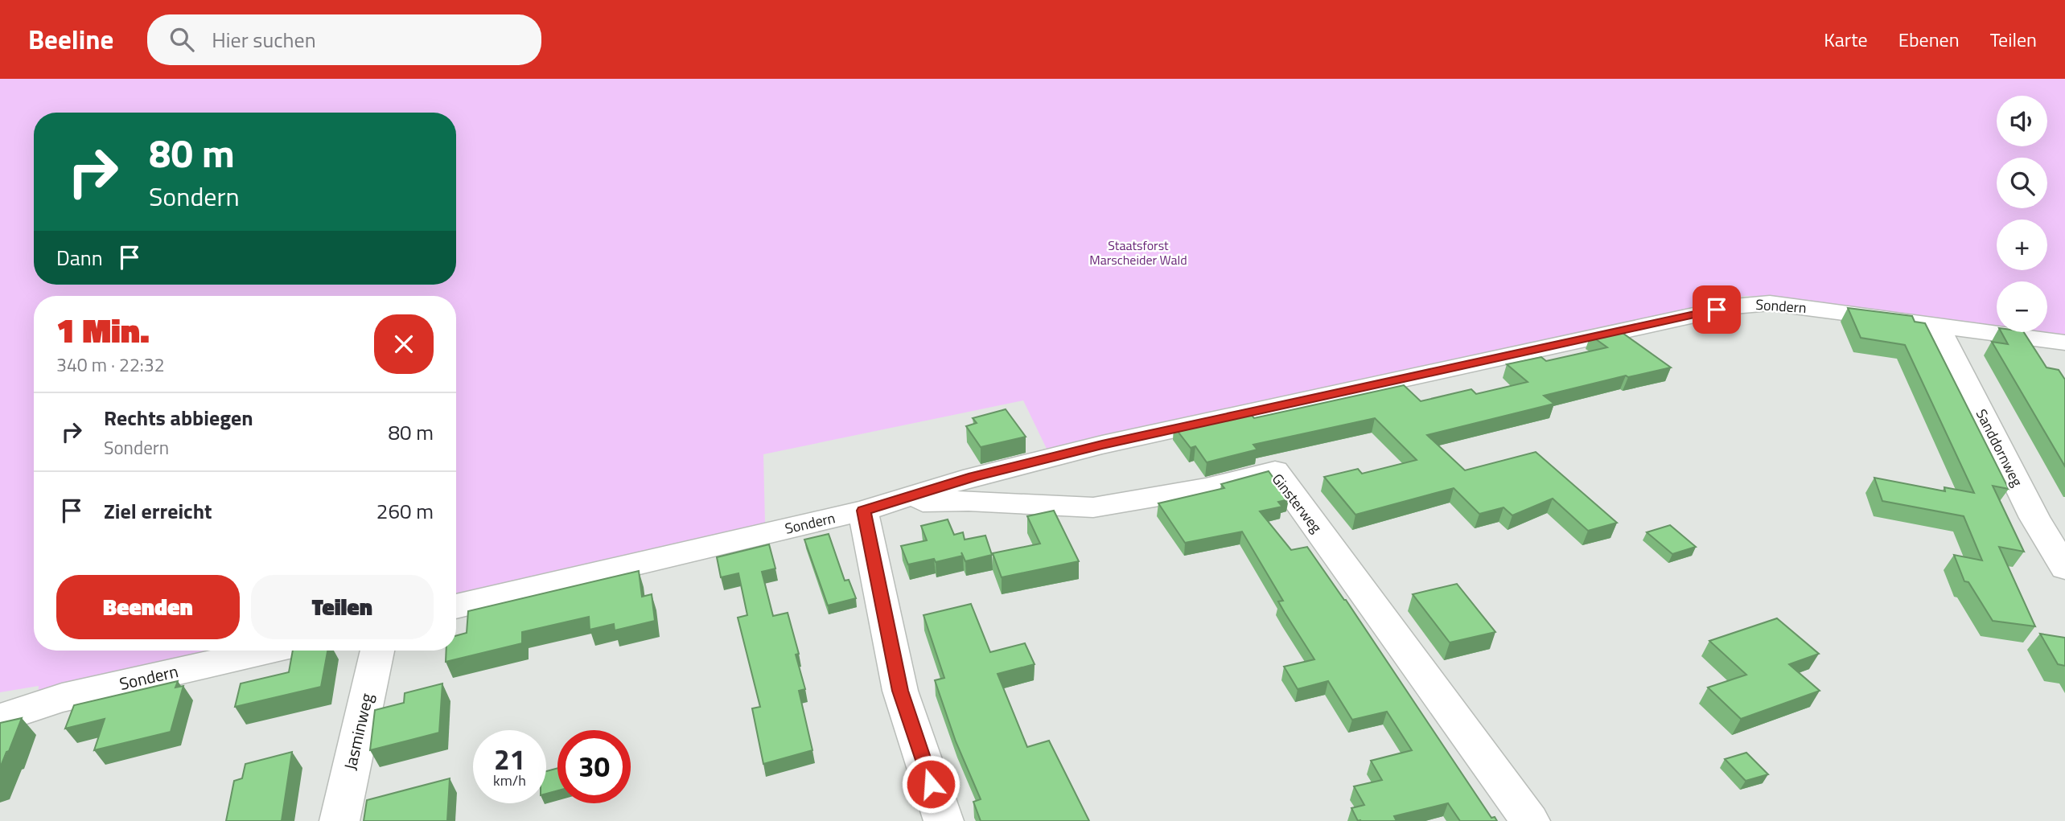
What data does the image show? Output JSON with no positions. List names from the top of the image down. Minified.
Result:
{"streets":{"street":["Sondern","Sanddornweg","Ginsterweg","Jasminweg"]},"crossings":[["Sondern","Sanddornweg"],["Sondern","Ginsterweg"]],"parks":["Staatsforst Marscheider Wald"],"page":{"header":"Beeline","search":"Hier suchen","nav":["Karte","Ebenen","Teilen"],"map_buttons":["+","−"],"turn":["80 m","Sondern"],"then":"Dann","heading":["1 Min.","340 m · 22:32"],"list":[{"name":"Rechts abbiegen","note":"Sondern","value":"80 m"},{"name":"Ziel erreicht","value":"260 m"}],"buttons":["Beenden","Teilen"],"speed":"21 km/h","limit":"30"}}
